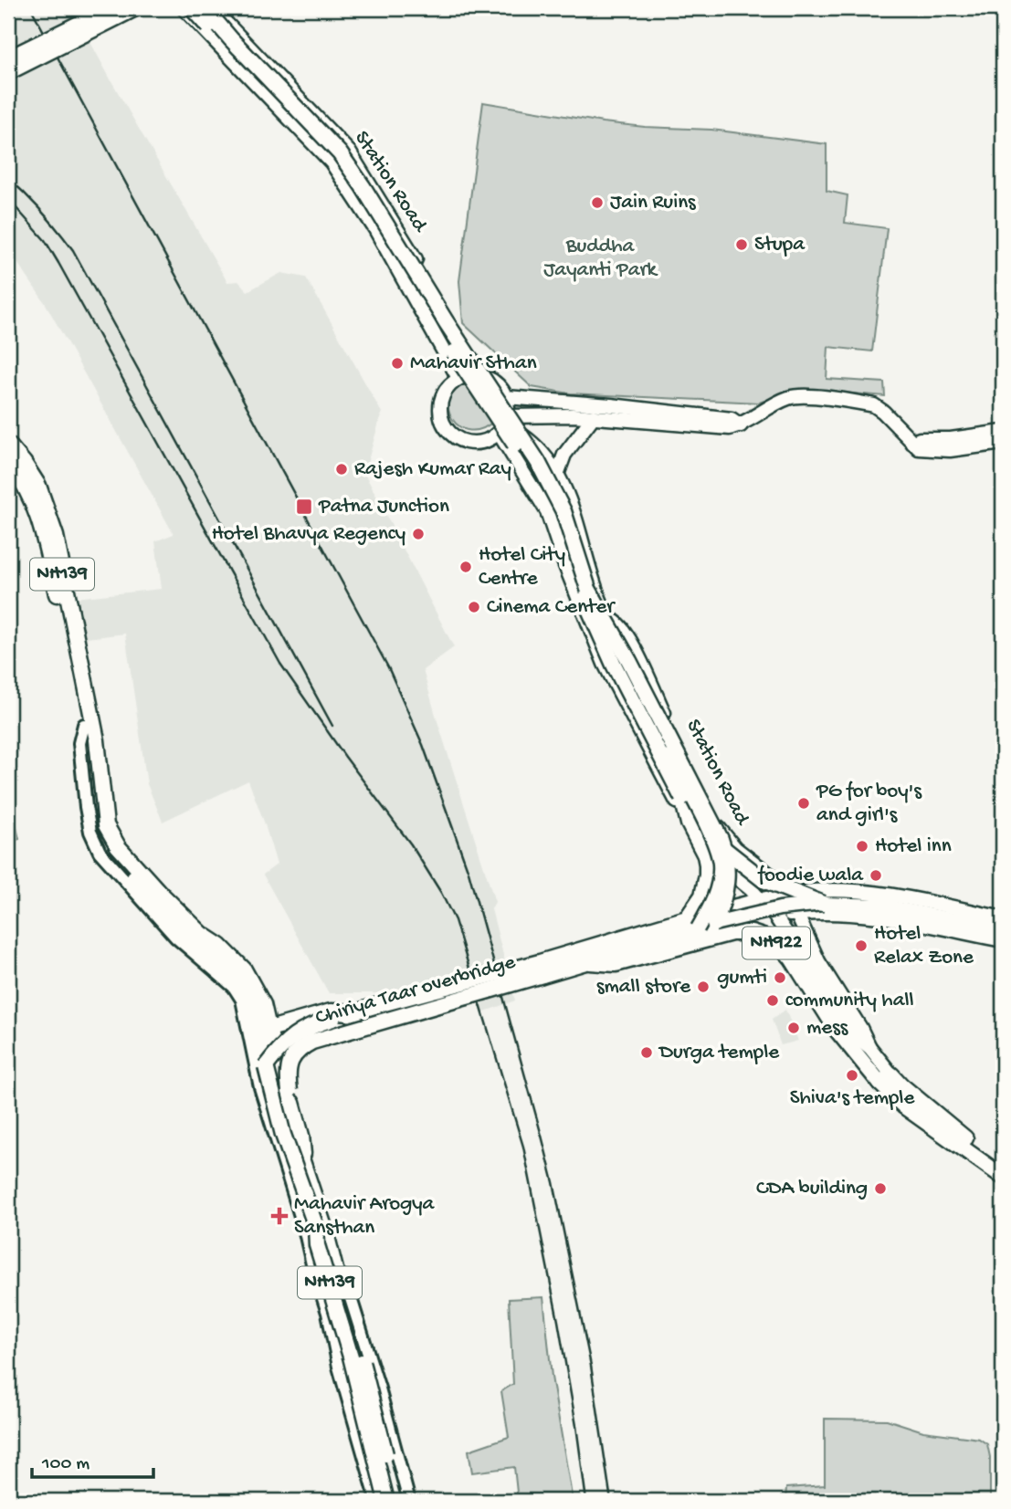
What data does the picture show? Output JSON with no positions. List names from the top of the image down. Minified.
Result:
{"streets":{"main road":["Station Road","NH139","NH922","Chiriya Taar overbridge"]},"crossings":[["Station Road","NH922"],["NH139","Chiriya Taar overbridge"],["NH922","Chiriya Taar overbridge"]],"parks":["Buddha Jayanti Park"],"places":{"other":["Jain Ruins","Stupa","Mahavir Sthan","Rajesh Kumar Ray","Hotel Bhavya Regency","Hotel City Centre","Cinema Center","PG for boy's and girl's","Hotel inn","foodie wala","Hotel Relax Zone","gumti","small store","community hall","mess","Durga temple","Shiva's temple","CDA building"],"transit":["Patna Junction"],"health":["Mahavir Arogya Sansthan"]},"scale_bar":"100 m"}
